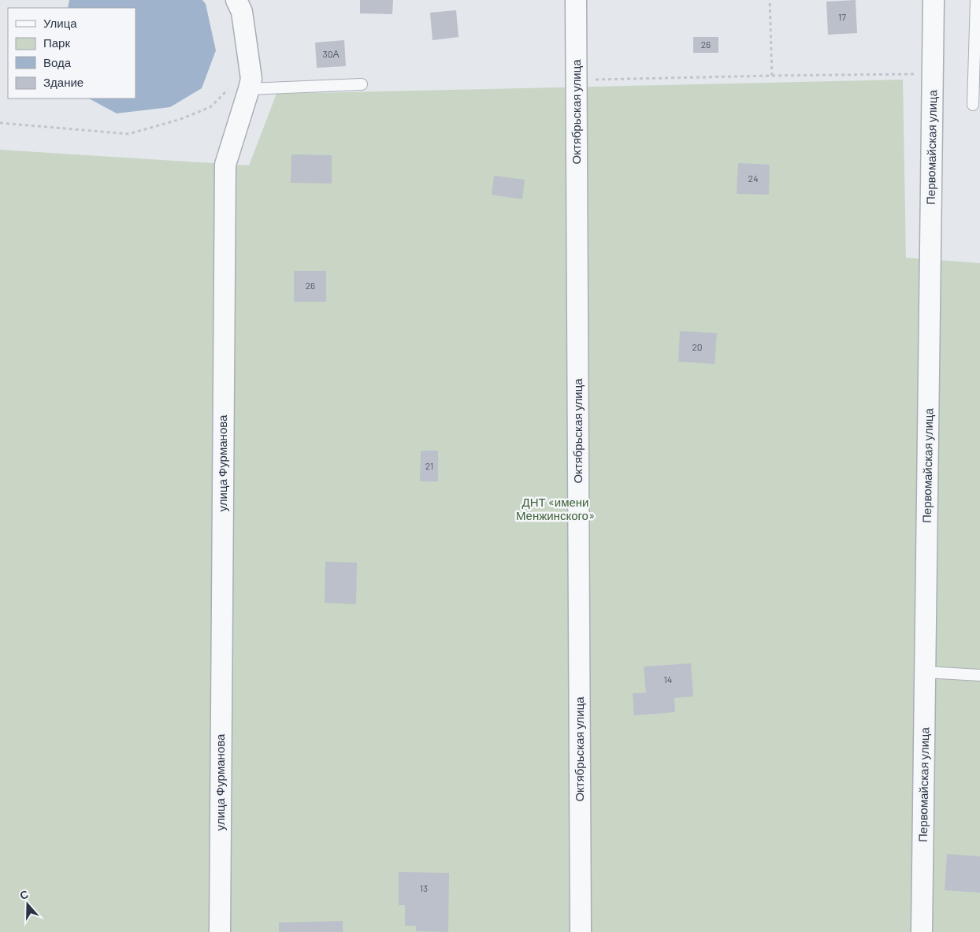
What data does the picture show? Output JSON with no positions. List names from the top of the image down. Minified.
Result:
{"streets":{"street":["Октябрьская улица","Первомайская улица","улица Фурманова"]},"parks":["ДНТ «имени Менжинского»"],"house_numbers":["17","26","30А","24","26","20","21","14","13"],"legend":["Улица","Парк","Вода","Здание"],"north":"top"}
